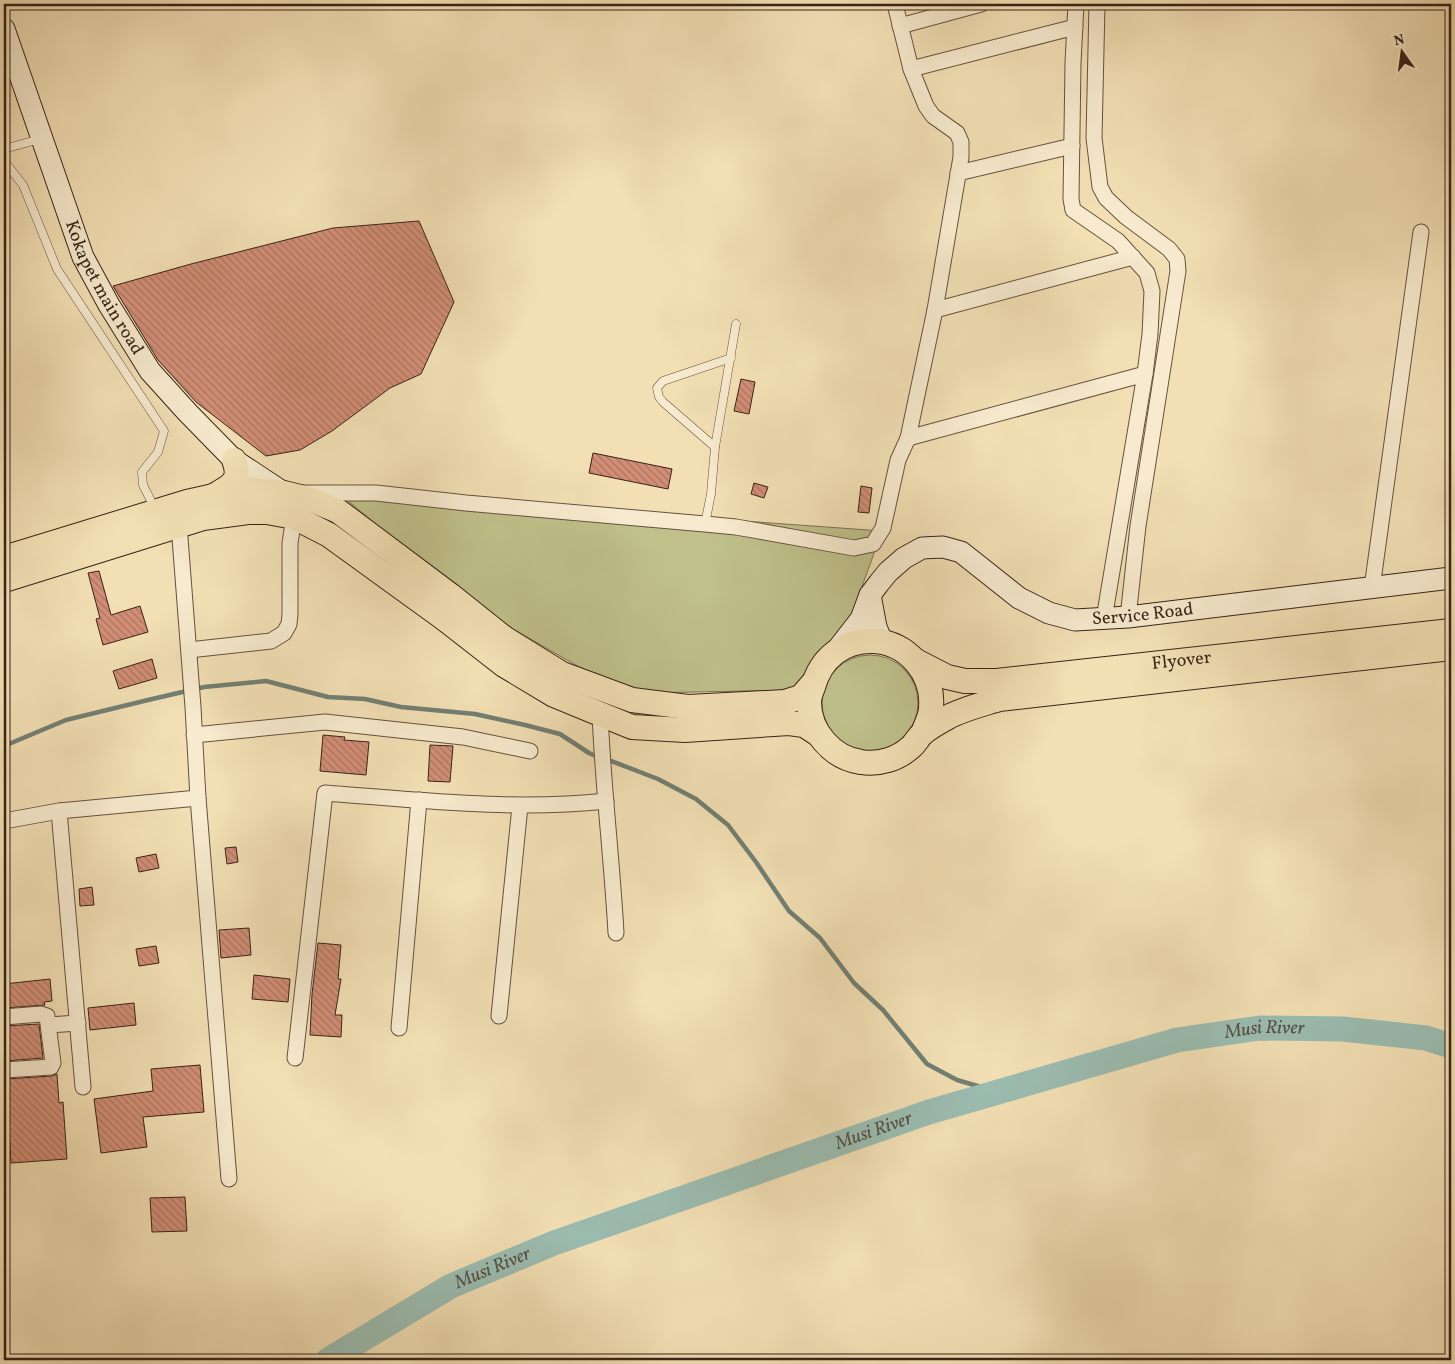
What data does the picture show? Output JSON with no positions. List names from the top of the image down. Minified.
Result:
{"streets":{"main road":["Kokapet main road","Service Road","Flyover"]},"crossings":[["Service Road","Flyover"]],"water":["Musi River"],"north":"top"}
